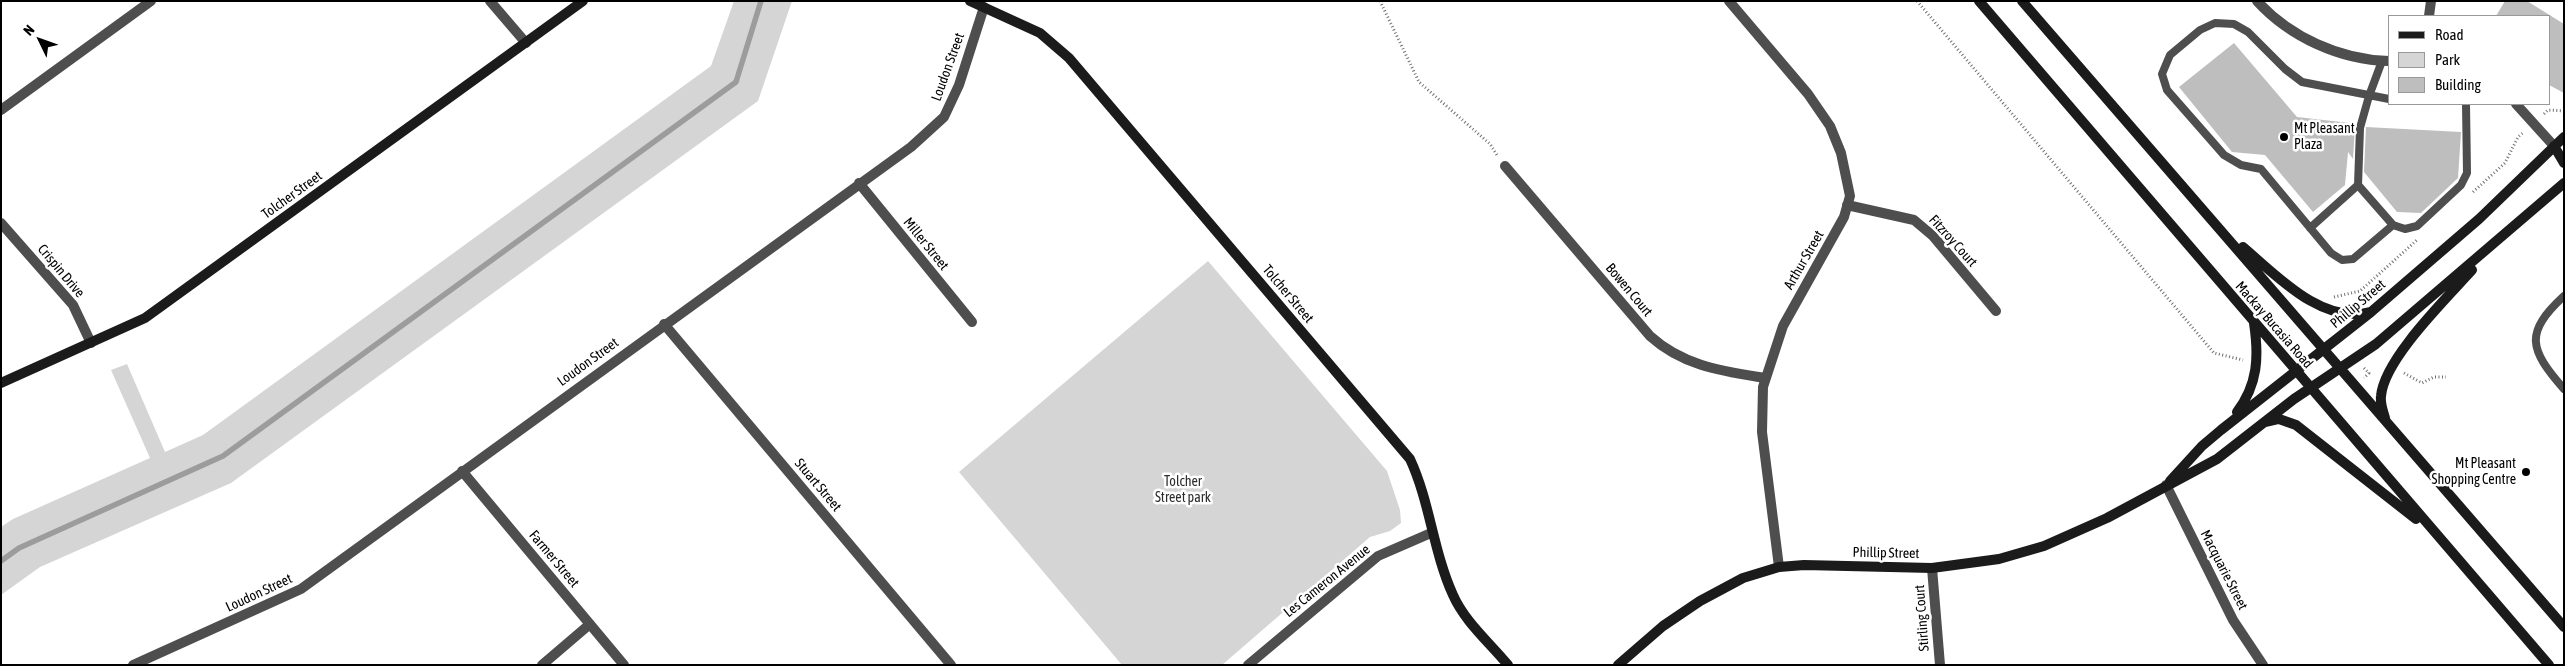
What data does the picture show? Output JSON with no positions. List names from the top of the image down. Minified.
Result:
{"streets":{"street":["Loudon Street","Tolcher Street","Fitzroy Court","Miller Street","Arthur Street","Crispin Drive","Bowen Court","Phillip Street","Mackay Bucasia Road","Stuart Street","Farmer Street","Macquarie Street","Les Cameron Avenue","Stirling Court"]},"crossings":[["Loudon Street","Tolcher Street"],["Loudon Street","Miller Street"],["Loudon Street","Stuart Street"],["Loudon Street","Farmer Street"],["Tolcher Street","Crispin Drive"],["Tolcher Street","Les Cameron Avenue"],["Fitzroy Court","Arthur Street"],["Arthur Street","Bowen Court"],["Arthur Street","Phillip Street"],["Phillip Street","Mackay Bucasia Road"],["Phillip Street","Macquarie Street"],["Phillip Street","Stirling Court"]],"parks":["Tolcher Street park"],"places":["Mt Pleasant Plaza","Mt Pleasant Shopping Centre"],"legend":["Road","Park","Building"],"north":"top left"}
